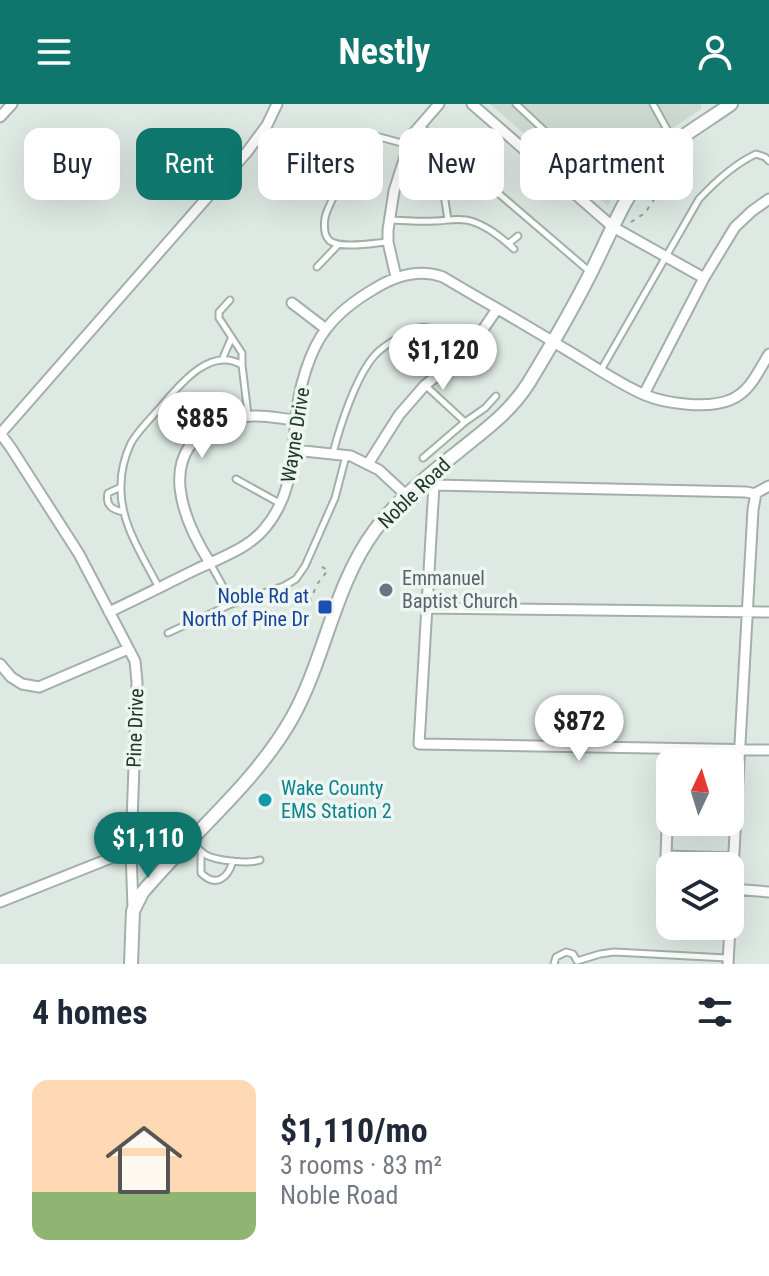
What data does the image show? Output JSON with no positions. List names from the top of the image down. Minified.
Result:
{"streets":{"street":["Wayne Drive","Noble Road","Pine Drive"]},"crossings":[["Wayne Drive","Noble Road"],["Wayne Drive","Pine Drive"],["Noble Road","Pine Drive"]],"places":{"other":["Emmanuel Baptist Church","Wake County EMS Station 2"],"transit":["Noble Rd at North of Pine Dr"]},"north":"top","page":{"header":"Nestly","chip":["Buy","Rent","Filters","New","Apartment"],"price":["$1,120","$885","$872","$1,110"],"heading":"4 homes","list":[{"name":"$1,110/mo","note":"3 rooms · 83 m² · Noble Road"}]}}
